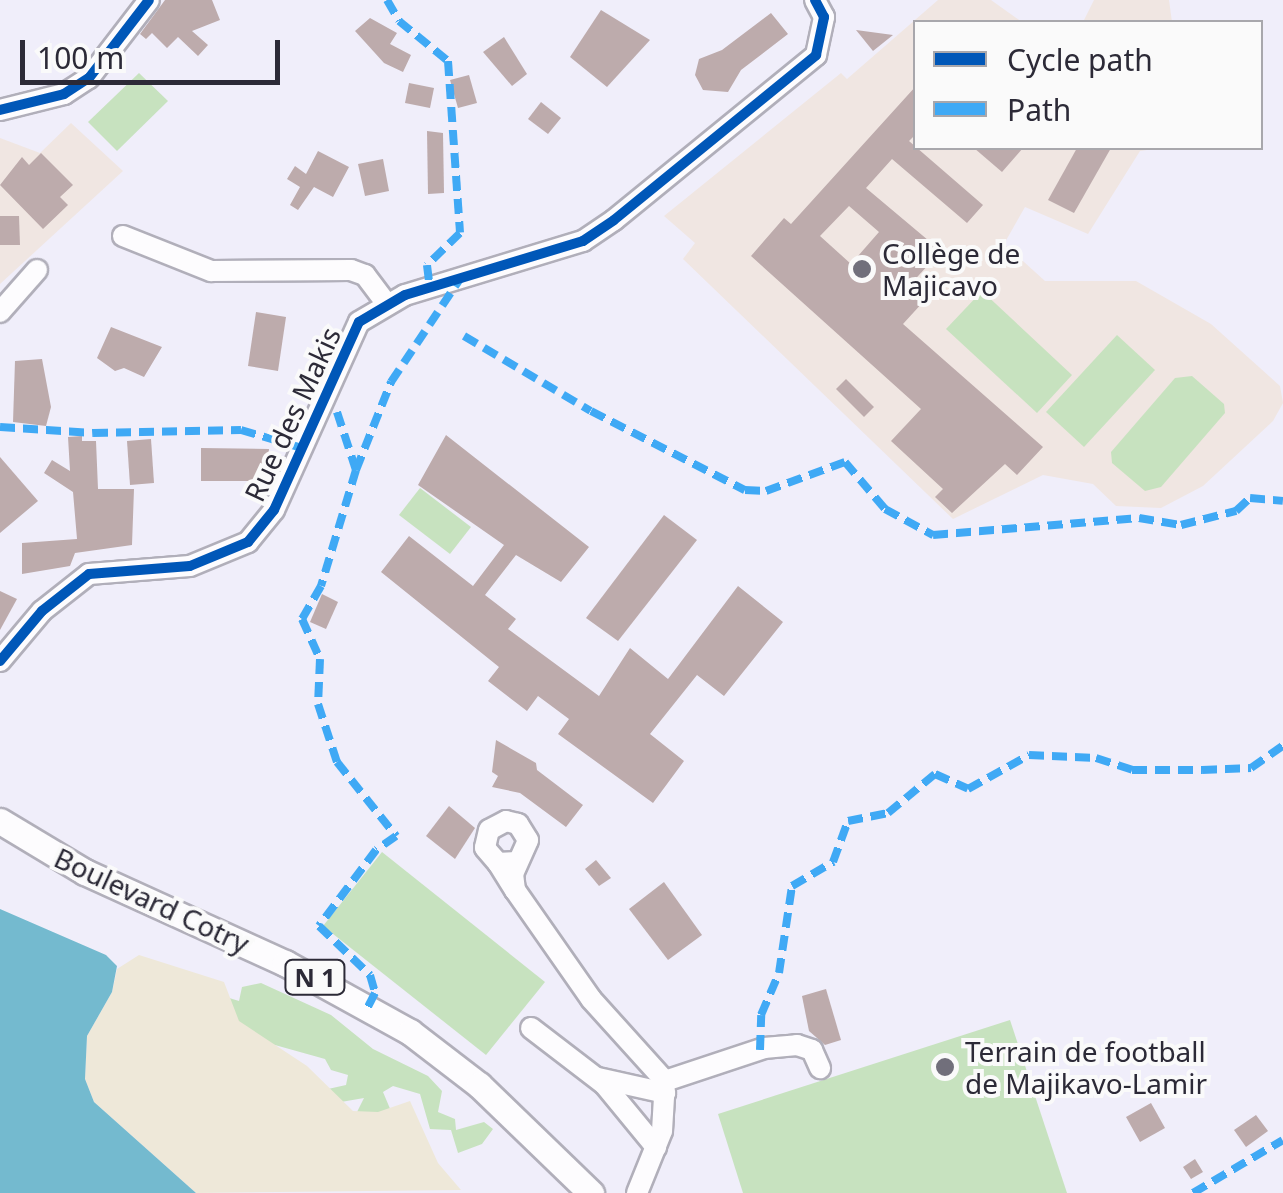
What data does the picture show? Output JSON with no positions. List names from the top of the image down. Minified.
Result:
{"streets":{"main road":["Boulevard Cotry","N 1"],"street":["Rue des Makis"]},"places":["Collège de Majicavo","Terrain de football de Majikavo-Lamir"],"legend":["Cycle path","Path"],"scale_bar":"100 m"}
